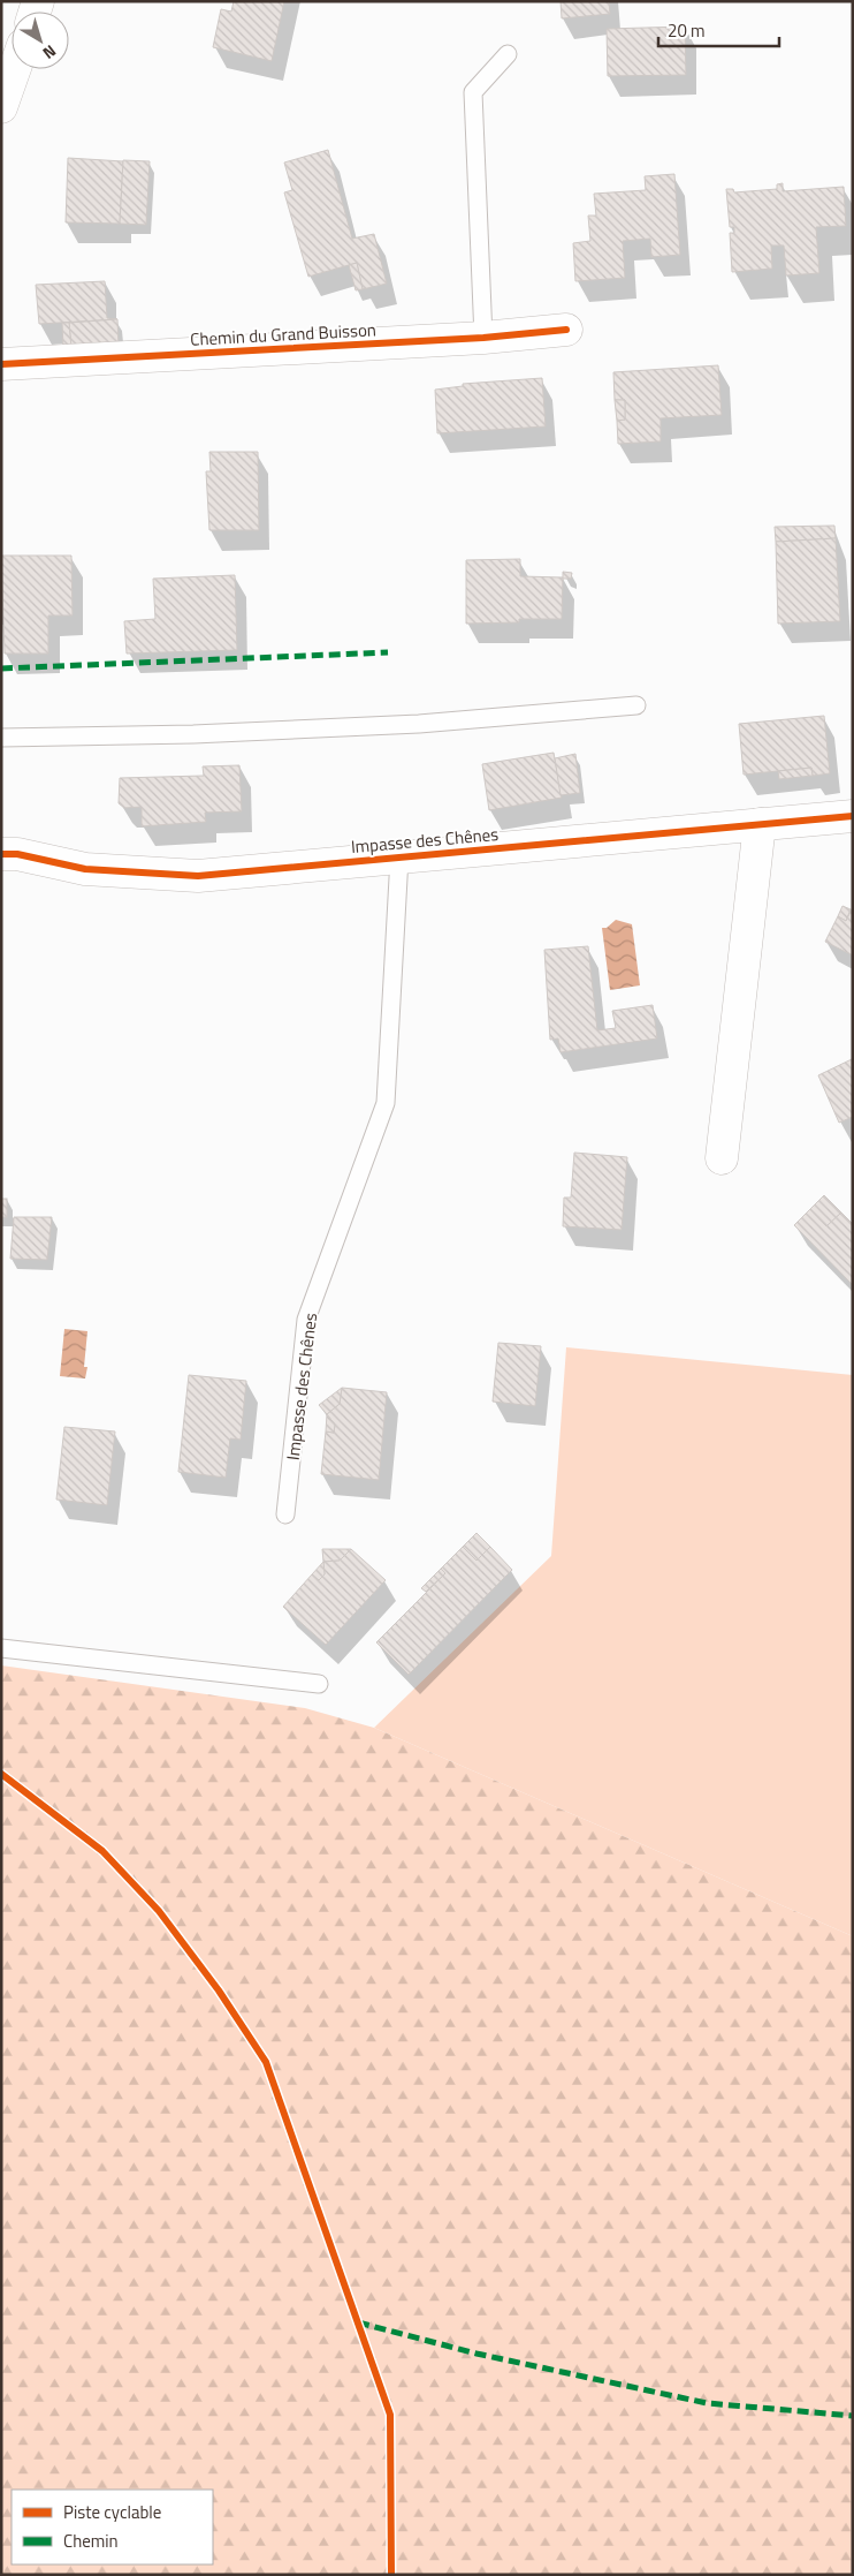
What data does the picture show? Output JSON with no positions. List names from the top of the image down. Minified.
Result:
{"streets":{"street":["Chemin du Grand Buisson","Impasse des Chênes"]},"legend":["Piste cyclable","Chemin"],"scale_bar":"20 m","north":"bottom right"}
